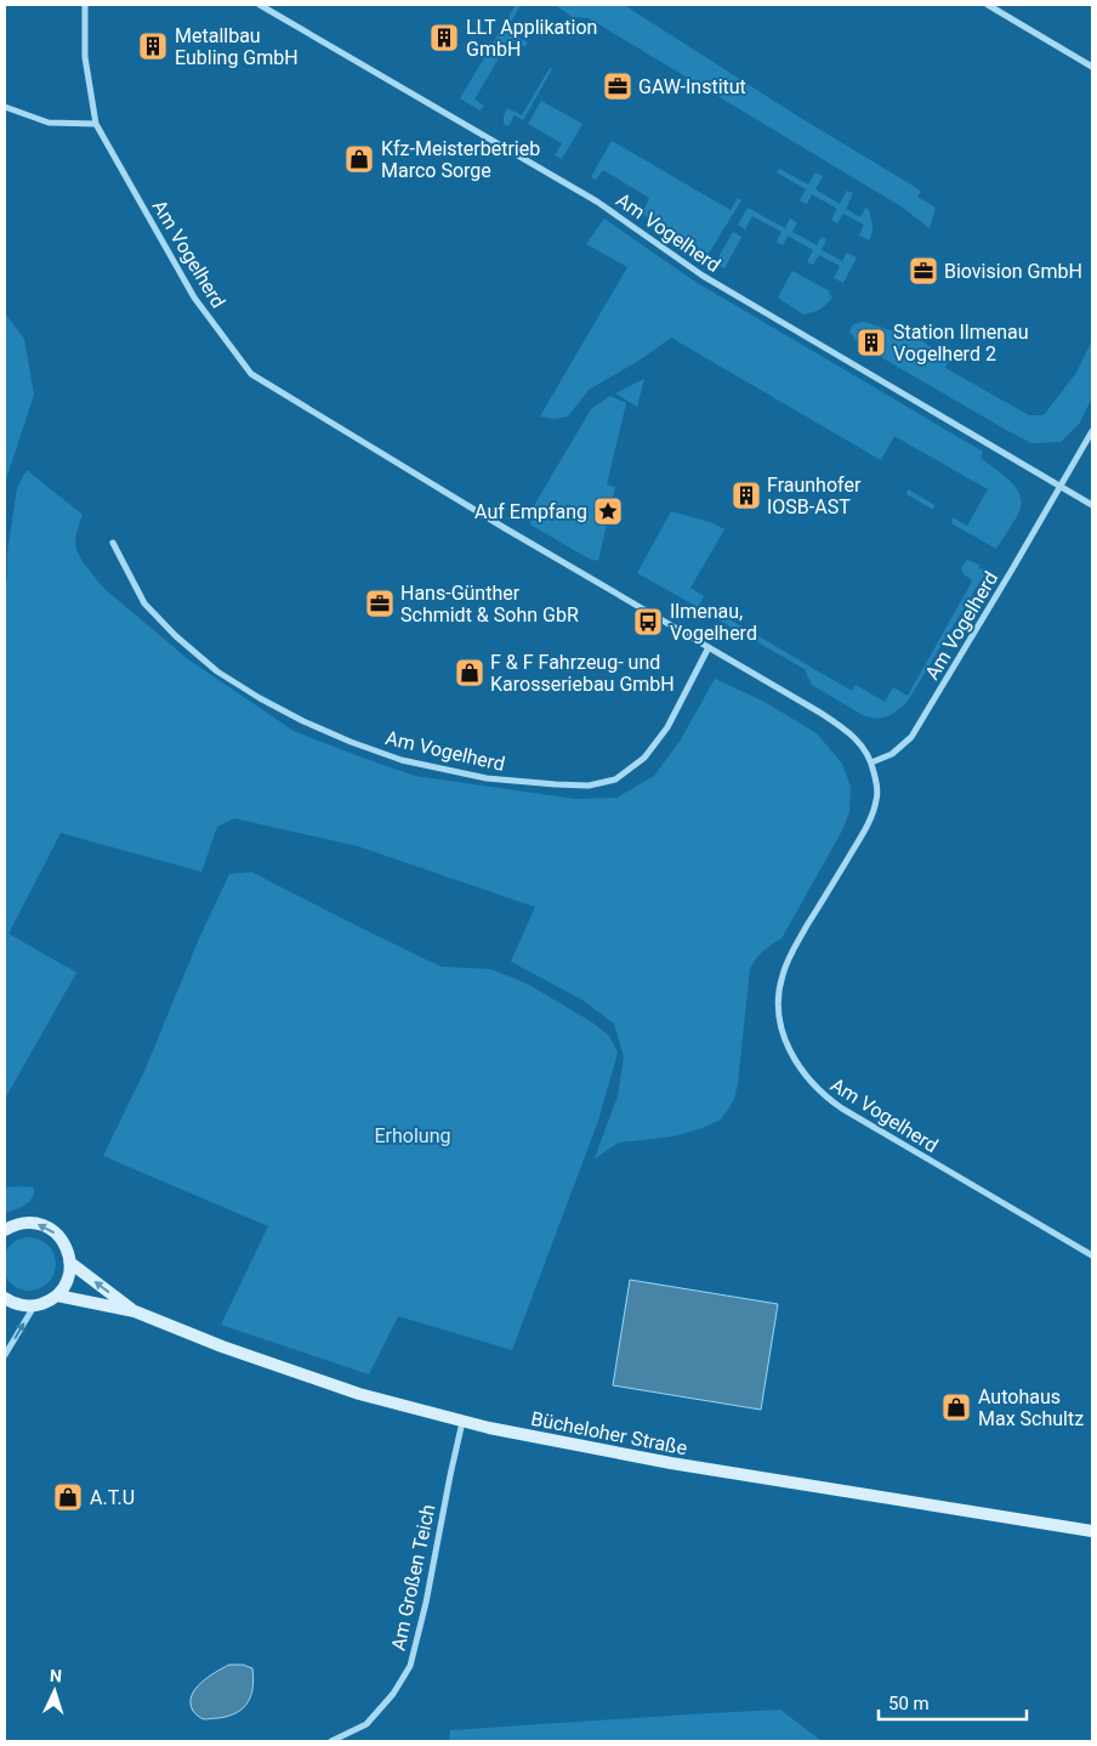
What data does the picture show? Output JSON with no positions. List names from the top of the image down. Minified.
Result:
{"streets":{"main road":["Bücheloher Straße"],"street":["Am Vogelherd","Am Großen Teich"]},"crossings":[["Bücheloher Straße","Am Großen Teich"]],"parks":["Erholung"],"places":{"building":["LLT Applikation GmbH","Metallbau Eubling GmbH","Station Ilmenau Vogelherd 2","Fraunhofer IOSB-AST"],"office":["GAW-Institut","Biovision GmbH","Hans-Günther Schmidt & Sohn GbR"],"shop":["Kfz-Meisterbetrieb Marco Sorge","F & F Fahrzeug- und Karosseriebau GmbH","Autohaus Max Schultz","A.T.U"],"place":["Auf Empfang"],"bus stop":["Ilmenau, Vogelherd"]},"scale_bar":"50 m","north":"top"}
